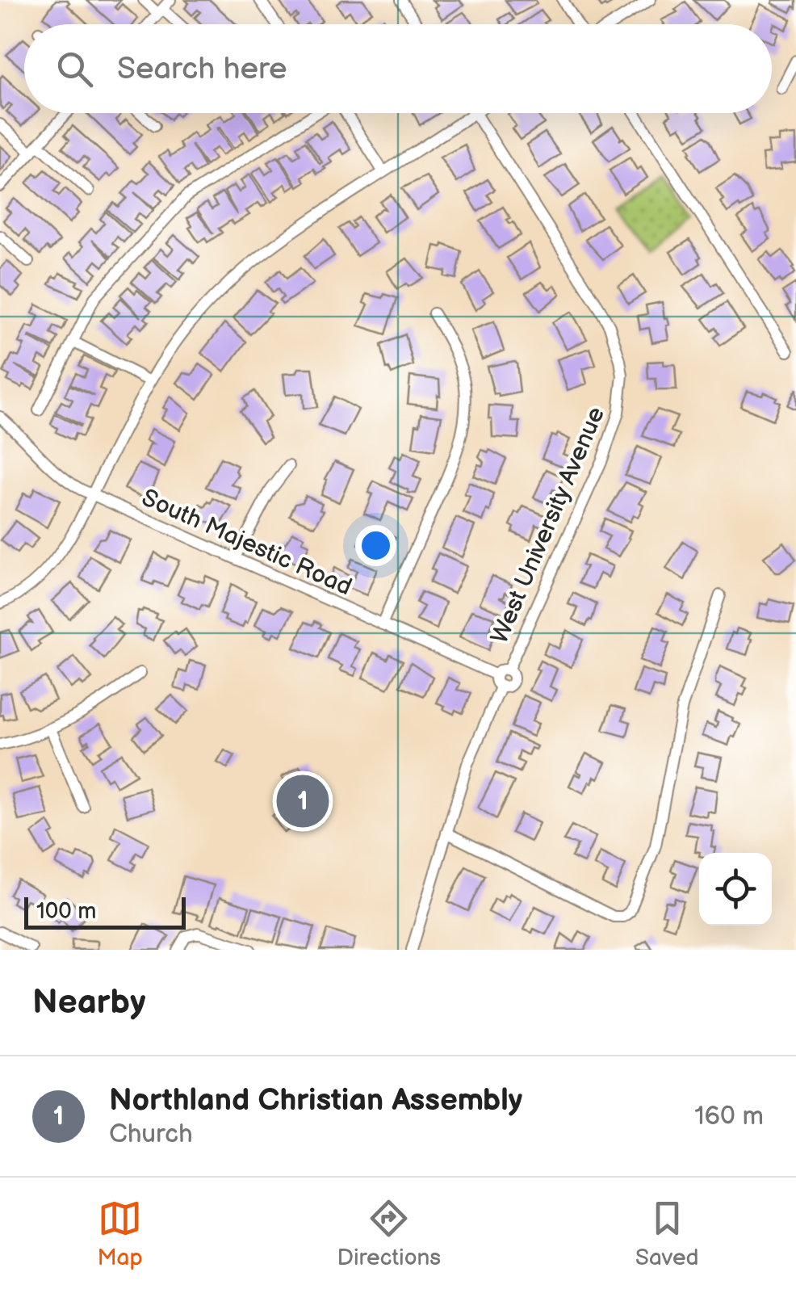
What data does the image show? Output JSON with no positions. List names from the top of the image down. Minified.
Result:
{"streets":{"street":["West University Avenue","South Majestic Road"]},"crossings":[["West University Avenue","South Majestic Road"]],"scale_bar":"100 m","page":{"search":"Search here","pins":"1","scale":"100 m","heading":"Nearby","list":[{"mark":"1","name":"Northland Christian Assembly","note":"Church","value":"160 m"}],"nav":["Map","Directions","Saved"]}}
